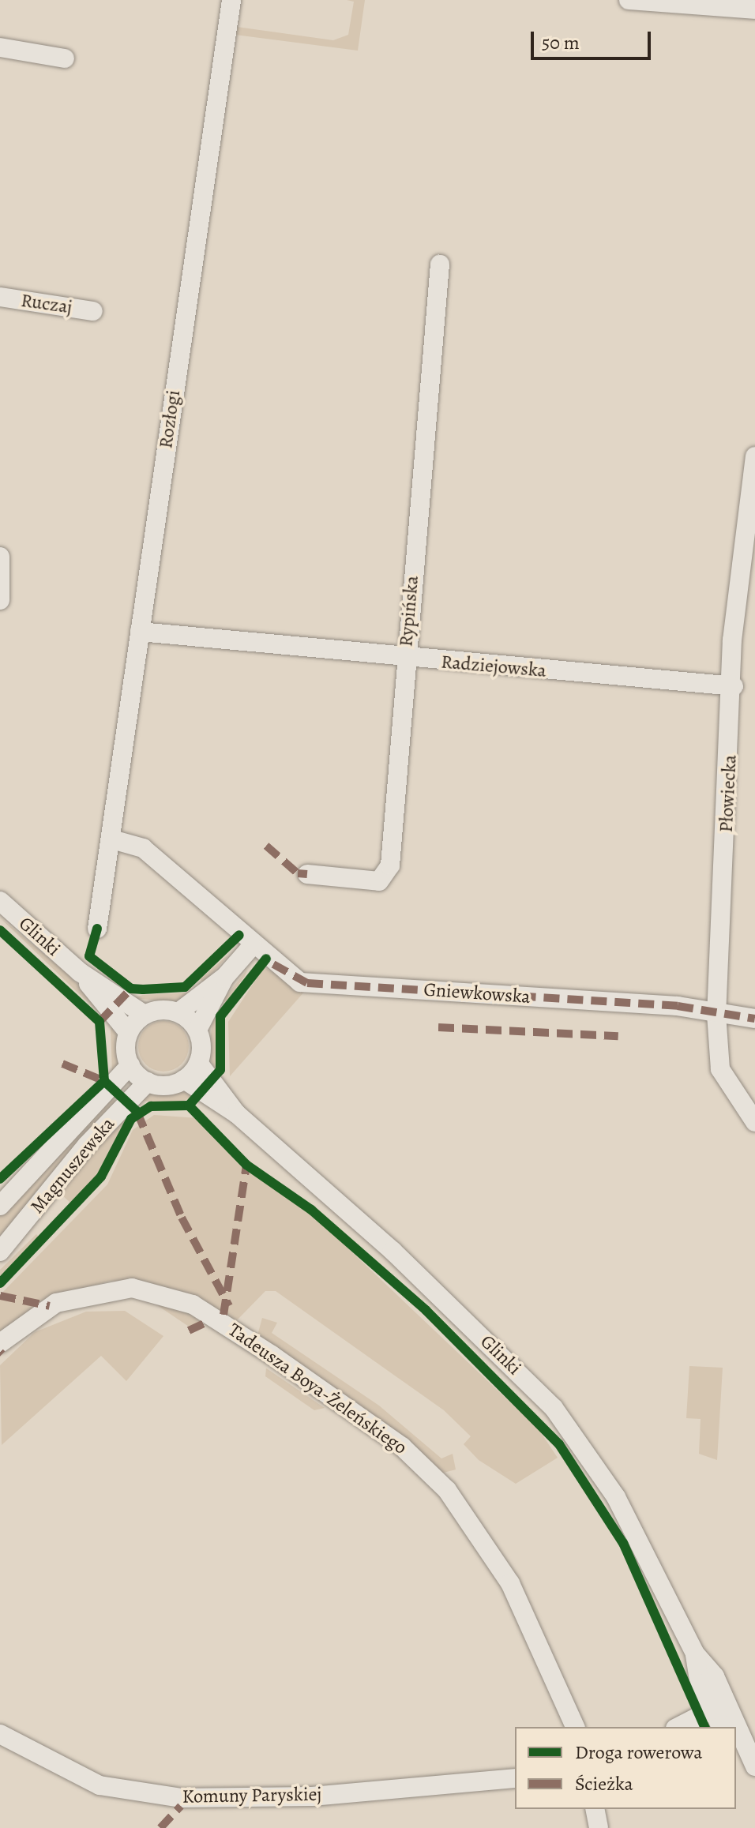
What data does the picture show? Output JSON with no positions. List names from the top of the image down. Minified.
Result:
{"streets":{"street":["Ruczaj","Rozłogi","Rypińska","Radziejowska","Płowiecka","Glinki","Gniewkowska","Magnuszewska","Tadeusza Boya-Żeleńskiego","Komuny Paryskiej"]},"crossings":[["Rozłogi","Radziejowska"],["Rypińska","Radziejowska"],["Radziejowska","Płowiecka"],["Płowiecka","Gniewkowska"],["Glinki","Magnuszewska"]],"legend":["Droga rowerowa","Ścieżka"],"scale_bar":"50 m"}
